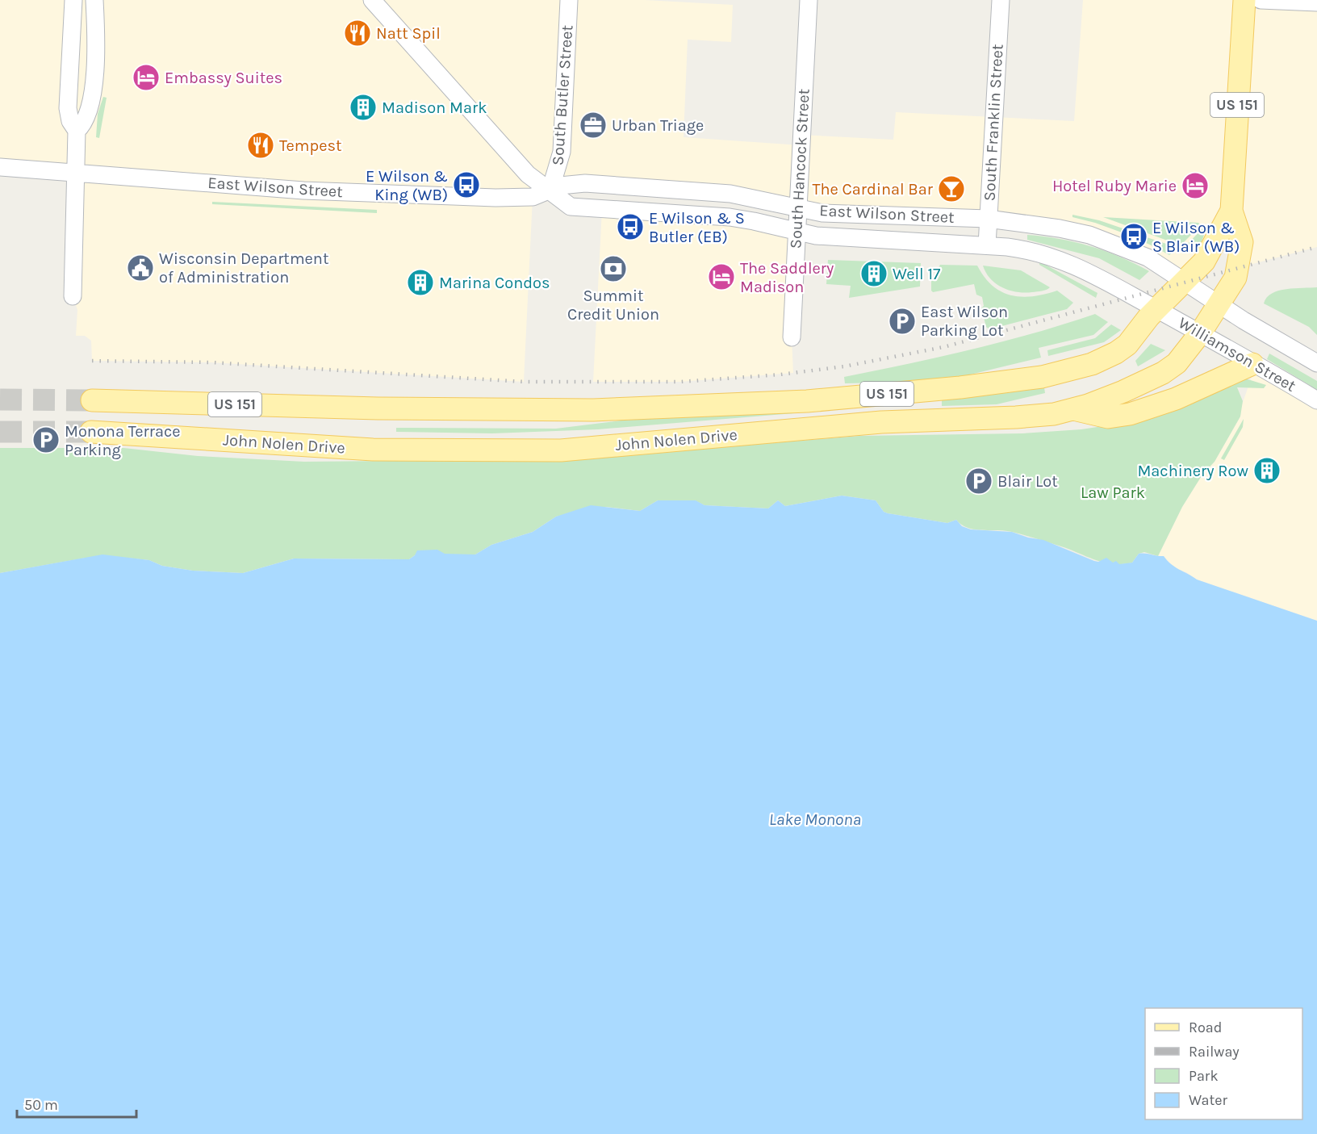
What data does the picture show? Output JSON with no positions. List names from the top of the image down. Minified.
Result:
{"streets":{"main road":["US 151","John Nolen Drive"],"street":["South Butler Street","South Franklin Street","South Hancock Street","East Wilson Street","Williamson Street"]},"crossings":[["South Butler Street","East Wilson Street"],["US 151","East Wilson Street"],["US 151","Williamson Street"],["US 151","John Nolen Drive"],["South Franklin Street","East Wilson Street"],["South Hancock Street","East Wilson Street"],["East Wilson Street","Williamson Street"],["East Wilson Street","John Nolen Drive"],["Williamson Street","John Nolen Drive"]],"water":["Lake Monona"],"parks":["Law Park"],"places":{"restaurant":["Natt Spil","Tempest"],"hotel":["Embassy Suites","Hotel Ruby Marie","The Saddlery Madison"],"building":["Madison Mark","Well 17","Marina Condos","Machinery Row"],"office":["Urban Triage"],"bus stop":["E Wilson & King (WB)","E Wilson & S Butler (EB)","E Wilson & S Blair (WB)"],"bar":["The Cardinal Bar"],"public building":["Wisconsin Department of Administration"],"bank":["Summit Credit Union"],"parking":["East Wilson Parking Lot","Monona Terrace Parking","Blair Lot"]},"legend":["Road","Railway","Park","Water"],"scale_bar":"50 m"}
